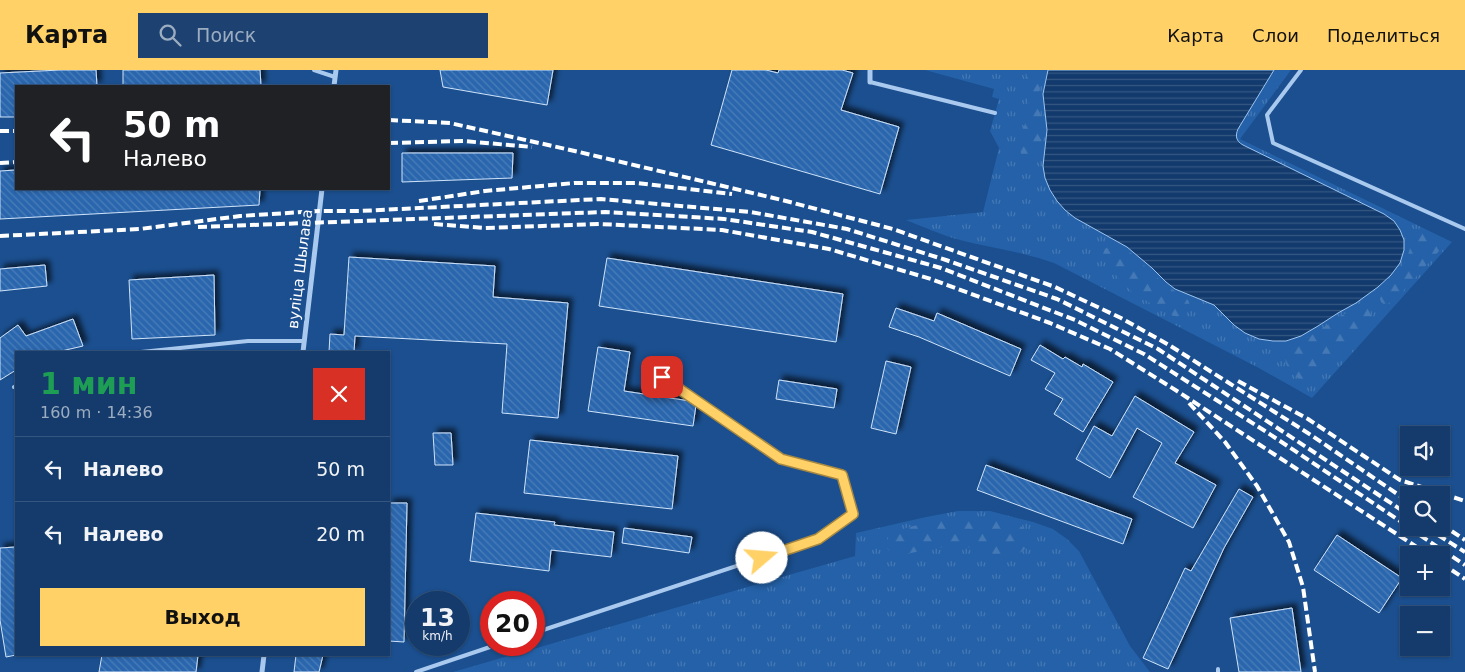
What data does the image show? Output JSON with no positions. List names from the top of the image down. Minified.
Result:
{"streets":{"street":["вуліца Шылава"]},"page":{"header":"Карта","search":"Поиск","nav":["Карта","Слои","Поделиться"],"turn":["50 m","Налево"],"heading":["1 мин","160 m · 14:36"],"map_buttons":["+","−"],"list":[{"name":"Налево","value":"50 m"},{"name":"Налево","value":"20 m"}],"buttons":"Выход","speed":"13 km/h","limit":"20"}}
